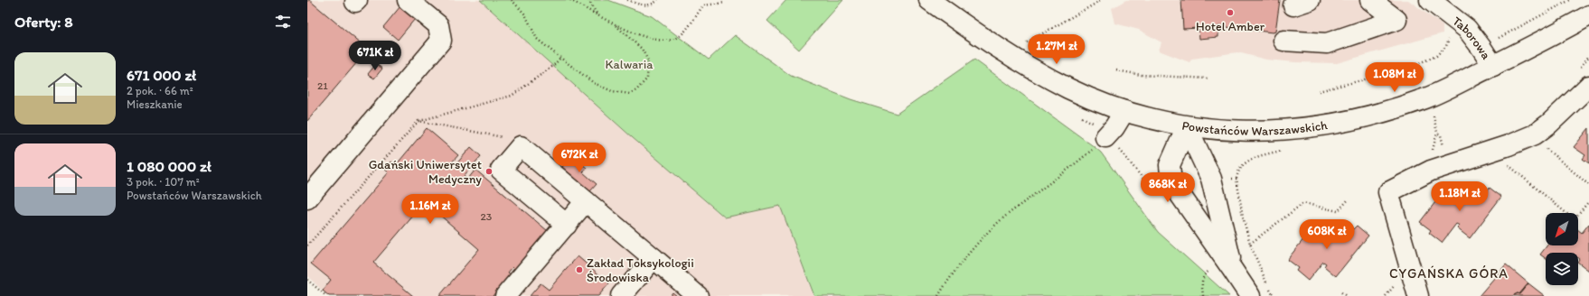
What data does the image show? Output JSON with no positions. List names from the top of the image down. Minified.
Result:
{"streets":{"street":["Taborowa","Powstańców Warszawskich"]},"crossings":[["Taborowa","Powstańców Warszawskich"]],"districts":["CYGAŃSKA GÓRA"],"parks":["Kalwaria"],"places":["Hotel Amber","Gdański Uniwersytet Medyczny","Zakład Toksykologii Środowiska"],"house_numbers":["21","23"],"north":"bottom left","page":{"heading":"Oferty: 8","price":["1.27M zł","671K zł","1.08M zł","672K zł","868K zł","1.18M zł","1.16M zł","608K zł"],"list":[{"name":"671 000 zł","note":"2 pok. · 66 m² · Mieszkanie"},{"name":"1 080 000 zł","note":"3 pok. · 107 m² · Powstańców Warszawskich"}]}}
